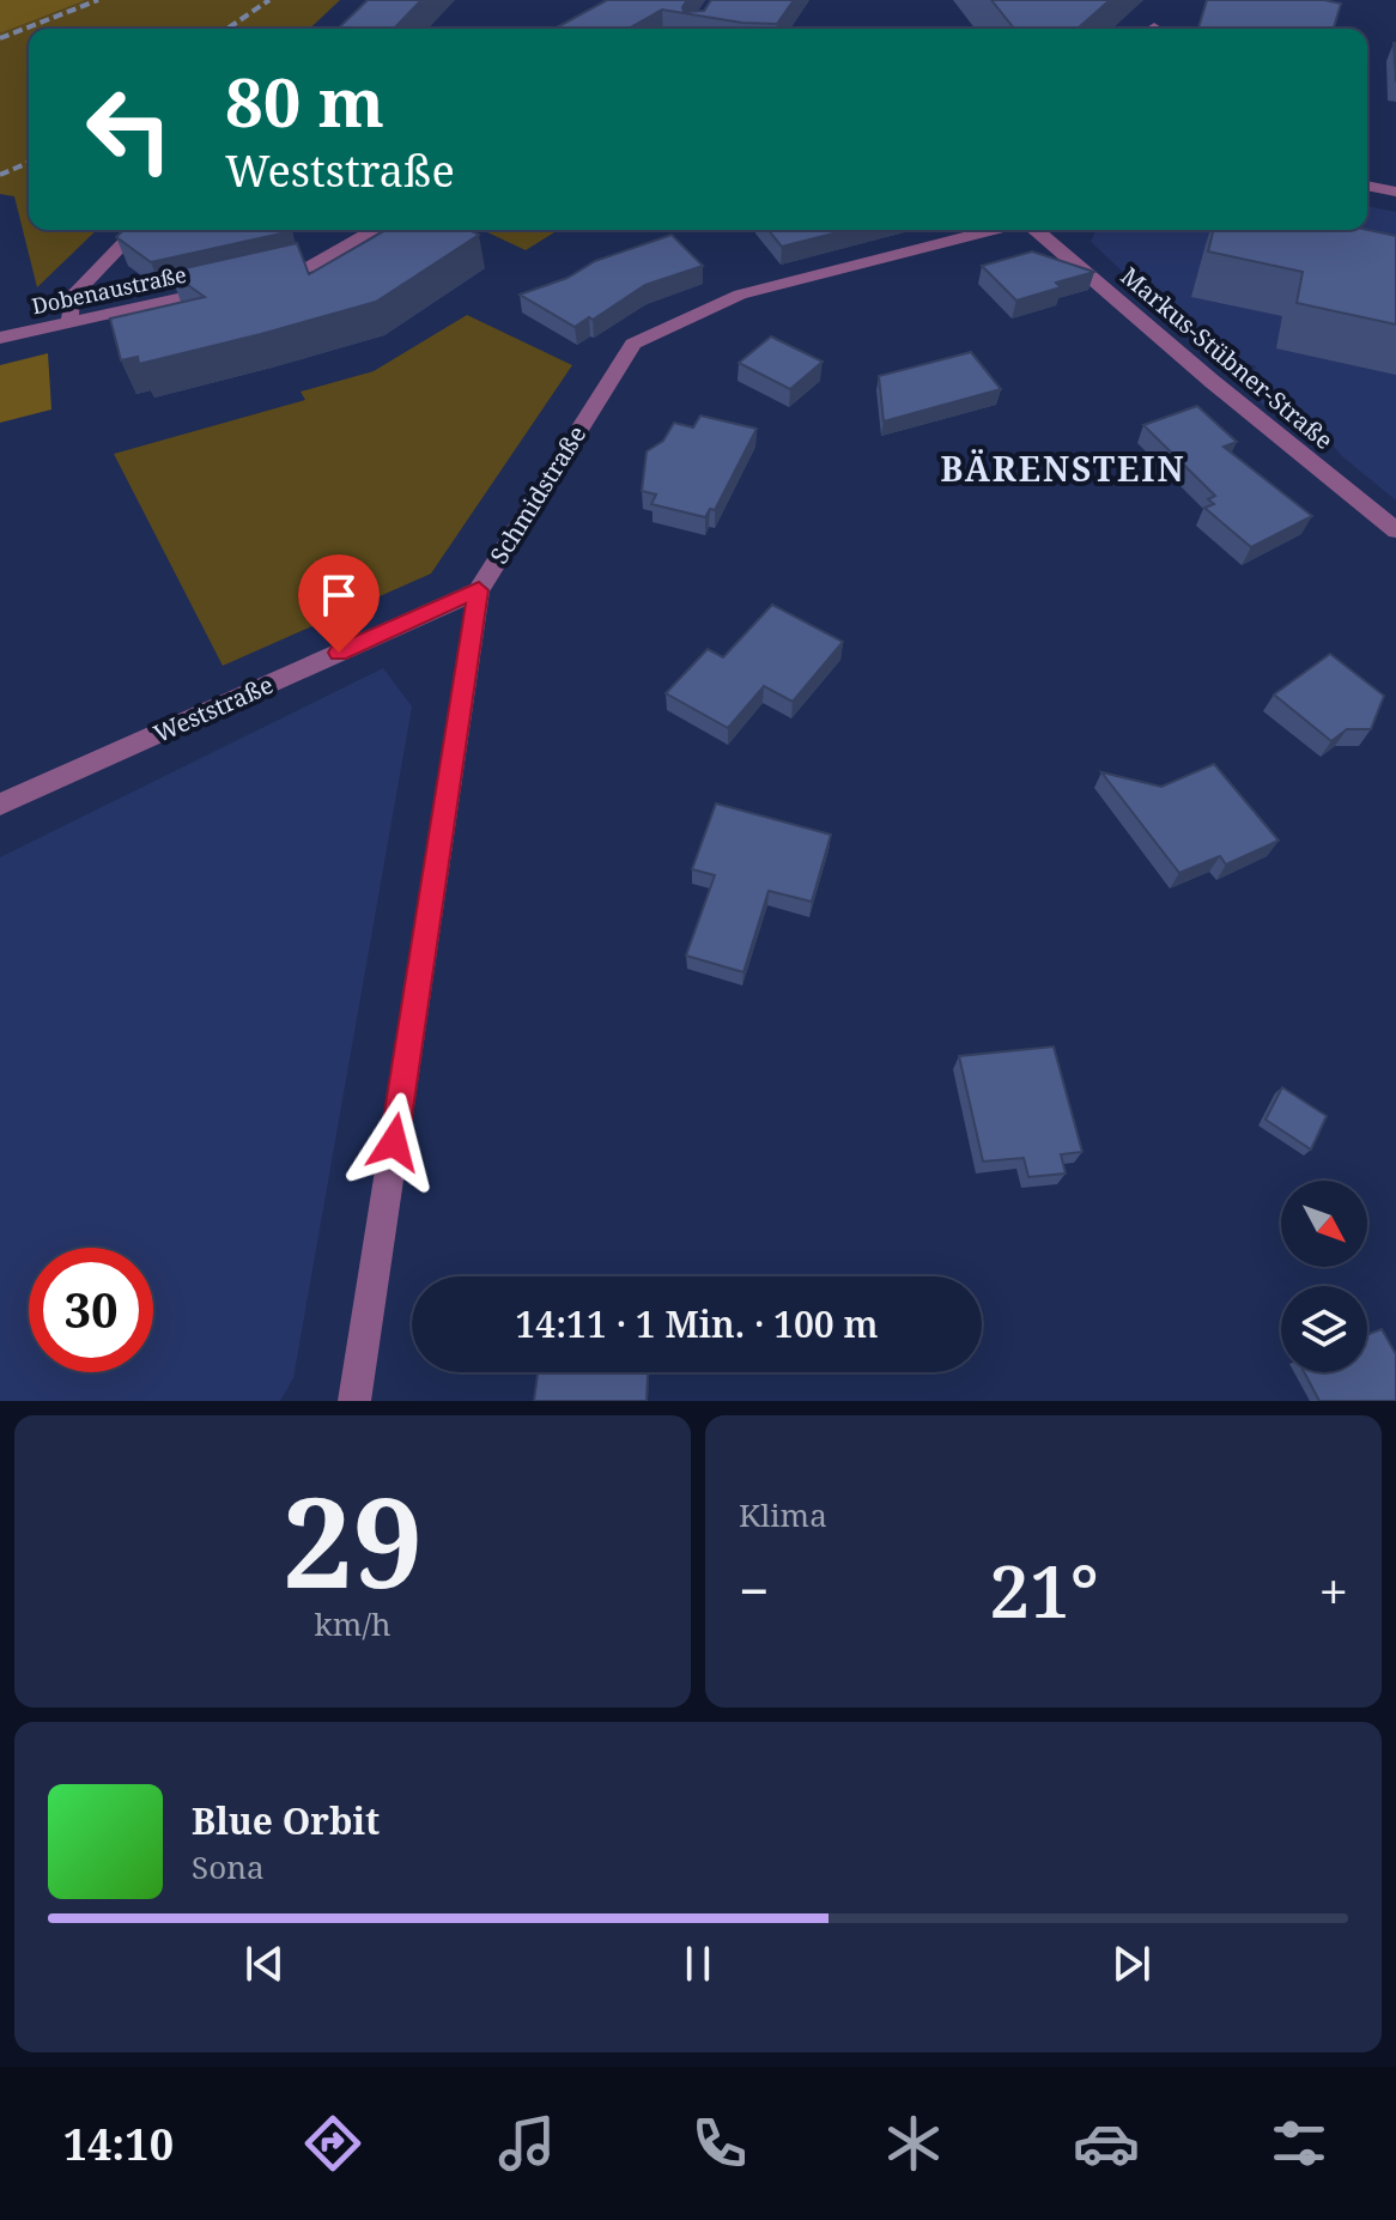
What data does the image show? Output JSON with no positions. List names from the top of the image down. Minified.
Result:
{"streets":{"street":["Dobenaustraße","Markus-Stübner-Straße","Schmidstraße","Weststraße"]},"crossings":[["Schmidstraße","Weststraße"]],"districts":["BÄRENSTEIN"],"north":"bottom right","page":{"turn":["80 m","Weststraße"],"limit":"30","trip":"14:11 · 1 Min. · 100 m","tile":[["29","km/h"],"Klima"],"heat":["−","21°","+"],"song":["Blue Orbit","Sona"],"tabs":"14:10"}}
